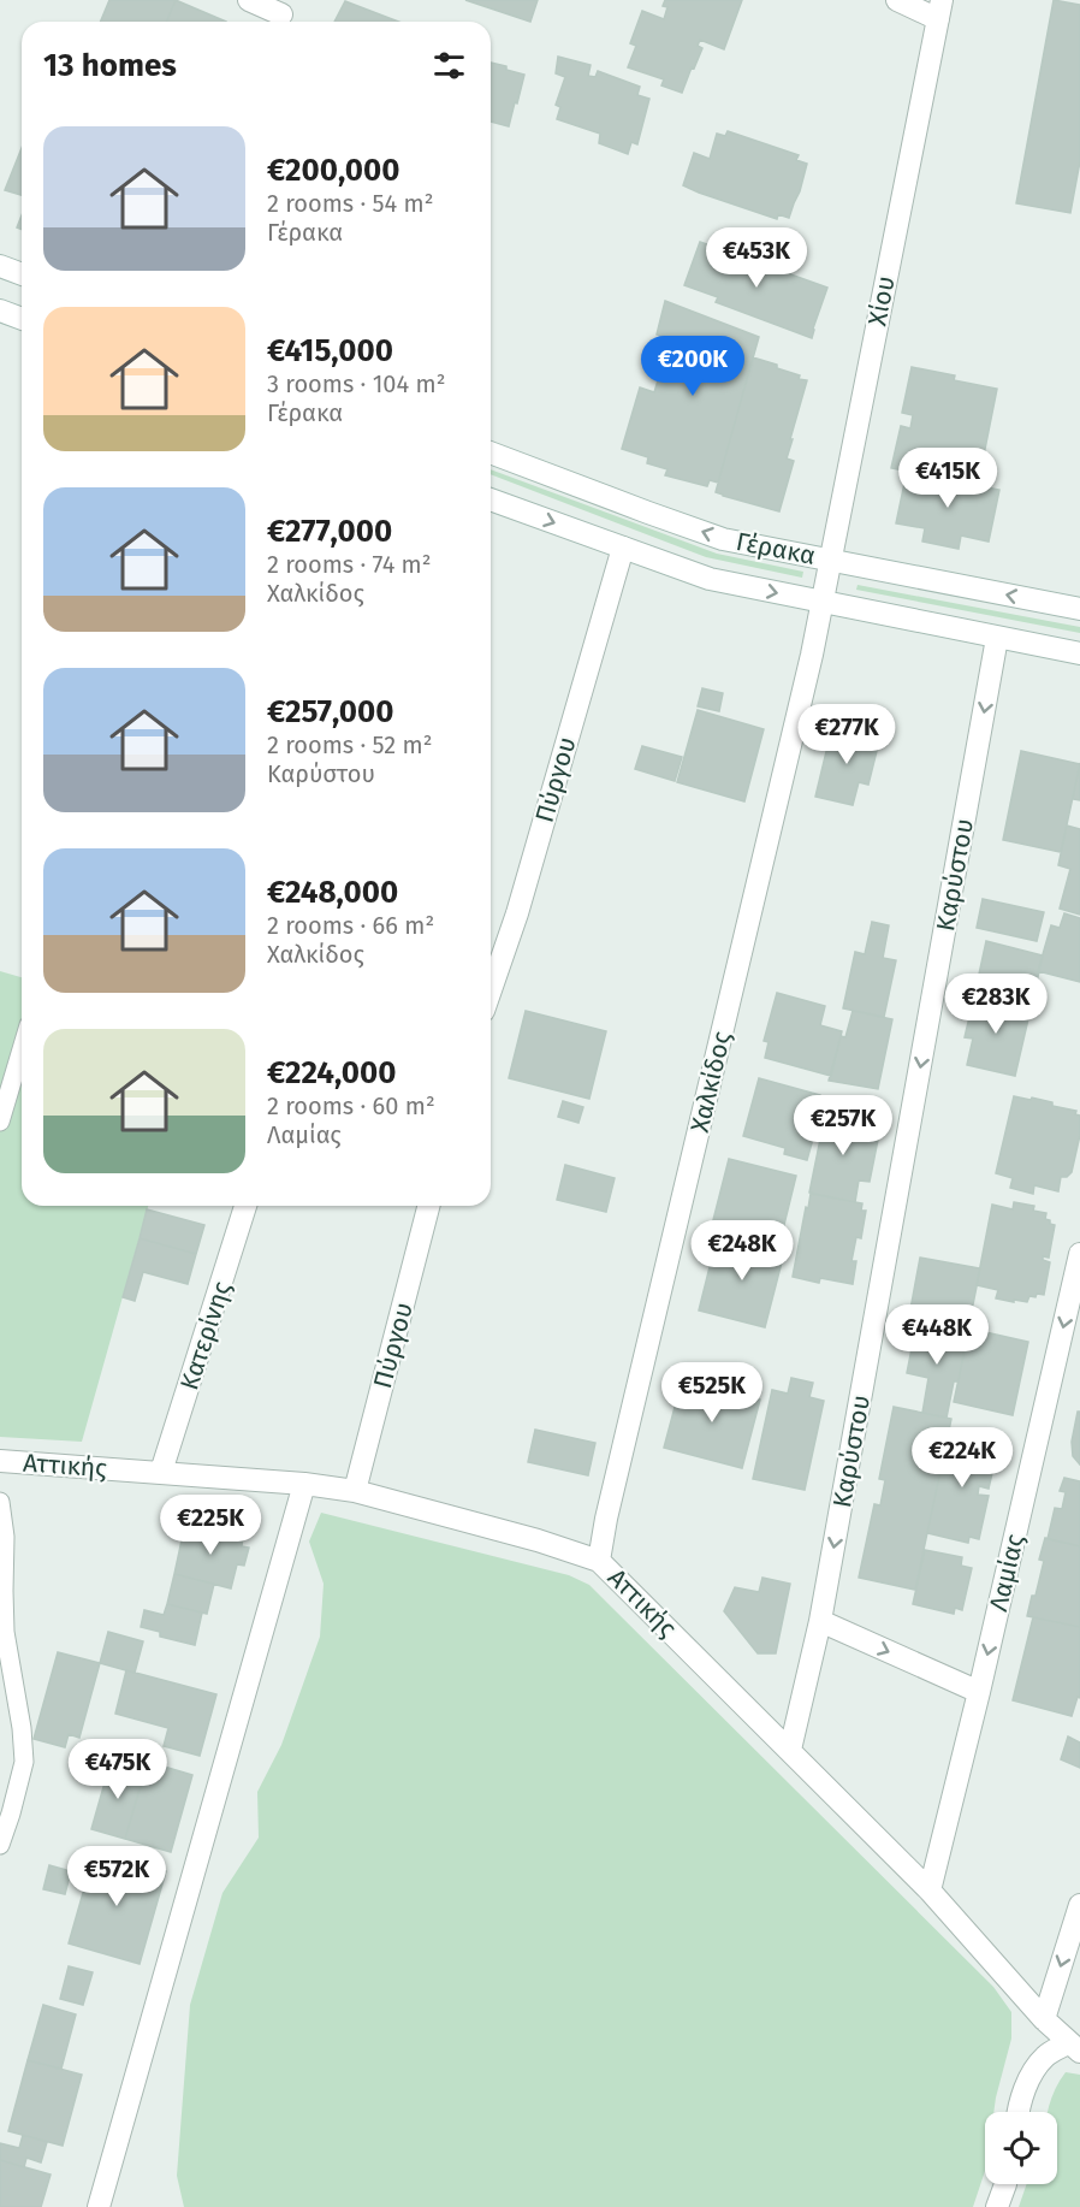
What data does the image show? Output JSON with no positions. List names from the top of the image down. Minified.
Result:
{"streets":{"street":["Χίου","Γέρακα","Πύργου","Καρύστου","Χαλκίδος","Κατερίνης","Αττικής","Λαμίας"]},"crossings":[["Χίου","Γέρακα"],["Χίου","Χαλκίδος"],["Γέρακα","Πύργου"],["Γέρακα","Καρύστου"],["Γέρακα","Χαλκίδος"],["Πύργου","Αττικής"],["Καρύστου","Αττικής"],["Χαλκίδος","Αττικής"],["Κατερίνης","Αττικής"],["Αττικής","Λαμίας"]],"one_way":["Καρύστου","Λαμίας"],"page":{"heading":"13 homes","list":[{"name":"€200,000","note":"2 rooms · 54 m² · Γέρακα"},{"name":"€415,000","note":"3 rooms · 104 m² · Γέρακα"},{"name":"€277,000","note":"2 rooms · 74 m² · Χαλκίδος"},{"name":"€257,000","note":"2 rooms · 52 m² · Καρύστου"},{"name":"€248,000","note":"2 rooms · 66 m² · Χαλκίδος"},{"name":"€224,000","note":"2 rooms · 60 m² · Λαμίας"}],"price":["€453K","€200K","€415K","€277K","€283K","€257K","€248K","€448K","€525K","€224K","€225K","€475K","€572K"]}}
